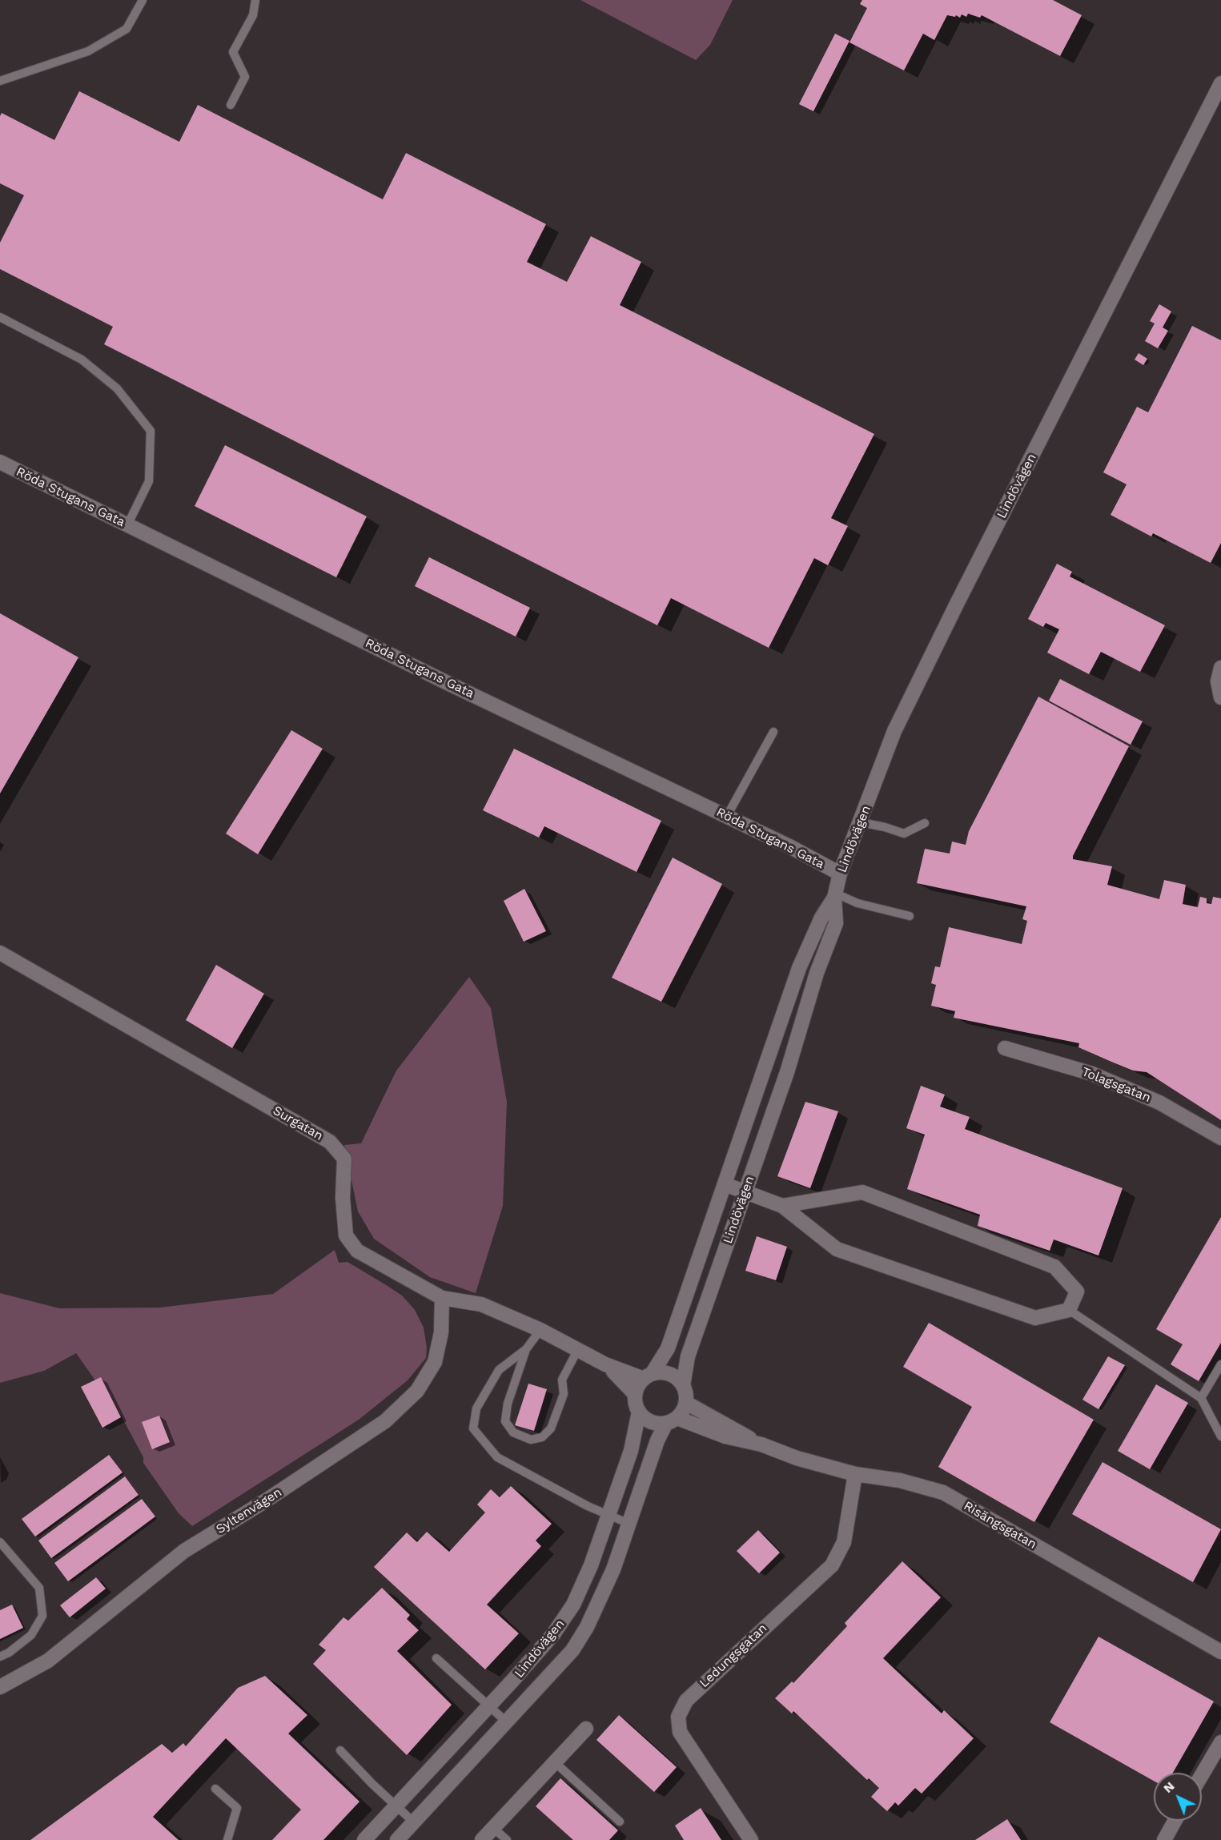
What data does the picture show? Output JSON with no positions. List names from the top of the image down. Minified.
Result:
{"streets":{"street":["Lindövägen","Röda Stugans Gata","Tolagsgatan","Surgatan","Syltenvägen","Risängsgatan","Ledungsgatan"]},"crossings":[["Lindövägen","Röda Stugans Gata"],["Lindövägen","Surgatan"],["Lindövägen","Risängsgatan"],["Surgatan","Syltenvägen"],["Surgatan","Risängsgatan"],["Risängsgatan","Ledungsgatan"]],"north":"top left"}
